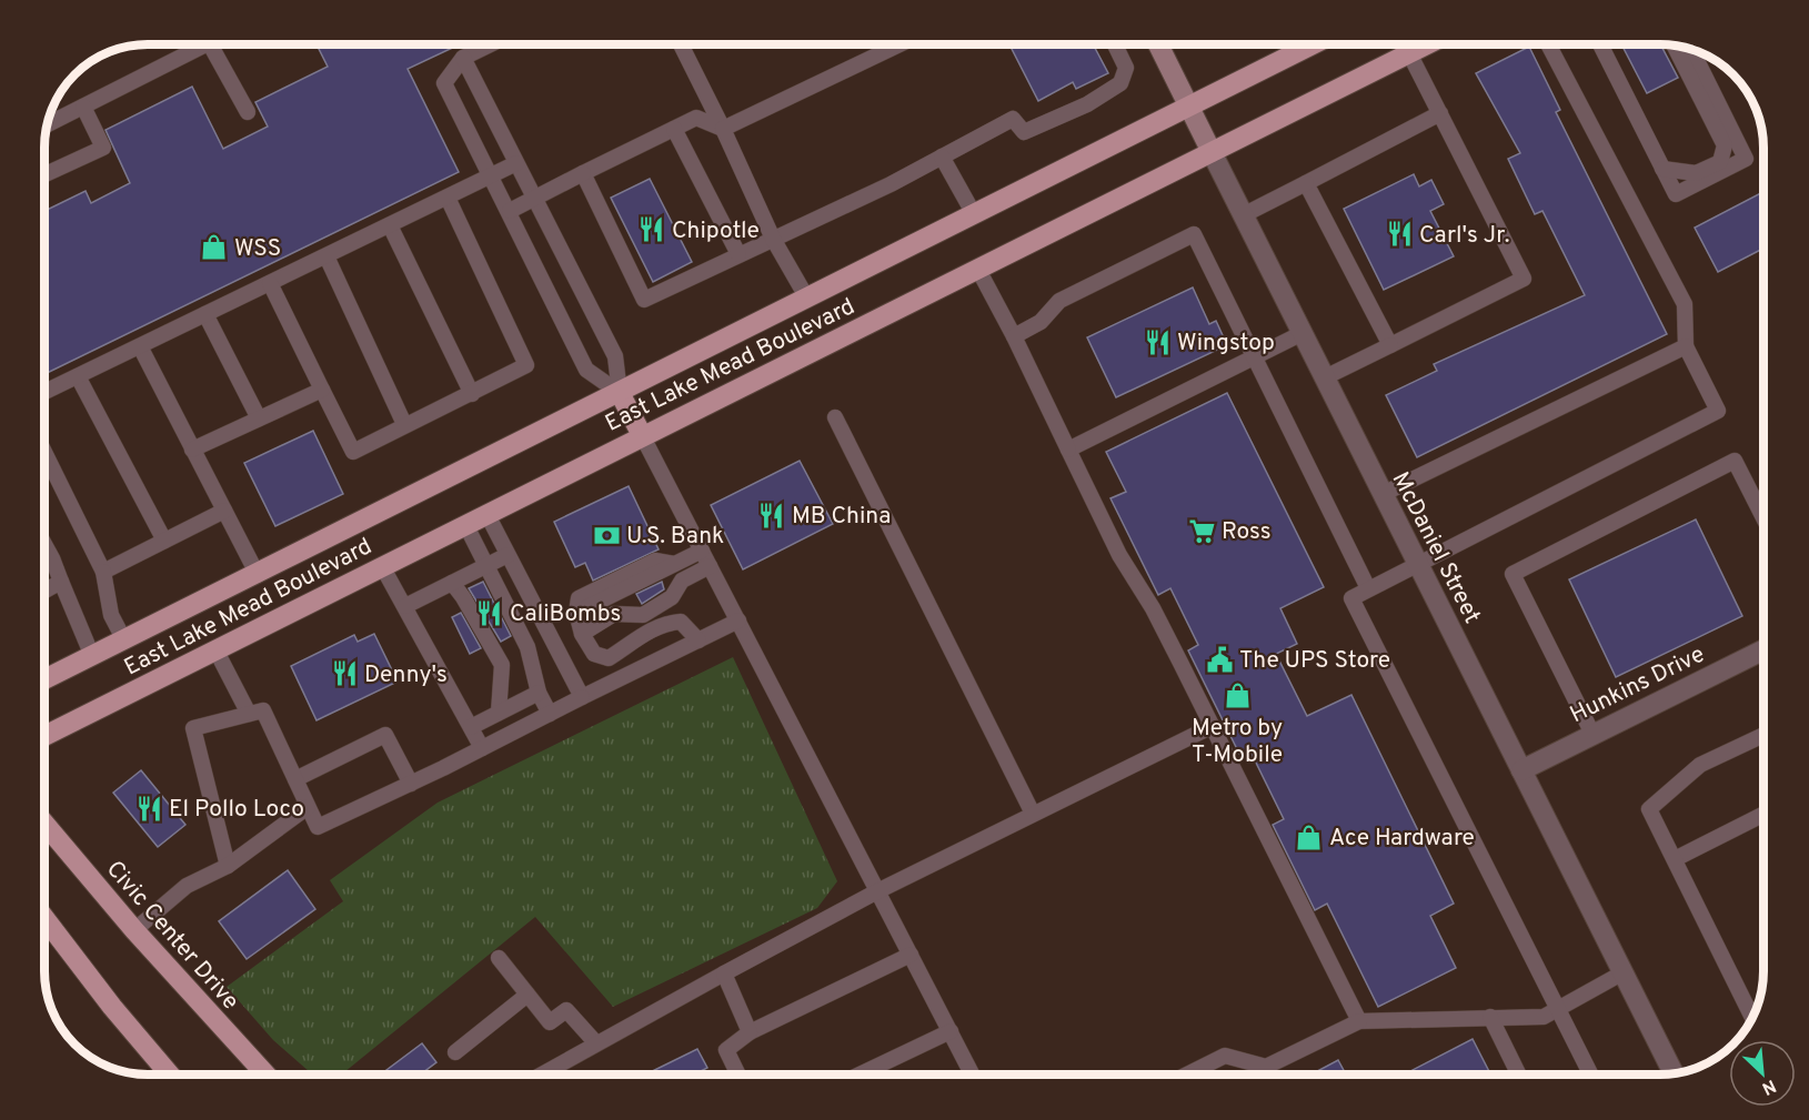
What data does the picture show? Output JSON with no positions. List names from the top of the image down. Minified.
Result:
{"streets":{"main road":["East Lake Mead Boulevard","Civic Center Drive"],"street":["McDaniel Street","Hunkins Drive"]},"crossings":[["East Lake Mead Boulevard","McDaniel Street"],["McDaniel Street","Hunkins Drive"]],"places":{"restaurant":["Chipotle","Carl's Jr.","Wingstop","MB China","CaliBombs","Denny's","El Pollo Loco"],"shop":["WSS","Metro by T-Mobile","Ace Hardware"],"supermarket":["Ross"],"bank":["U.S. Bank"],"public building":["The UPS Store"]},"north":"bottom right"}
